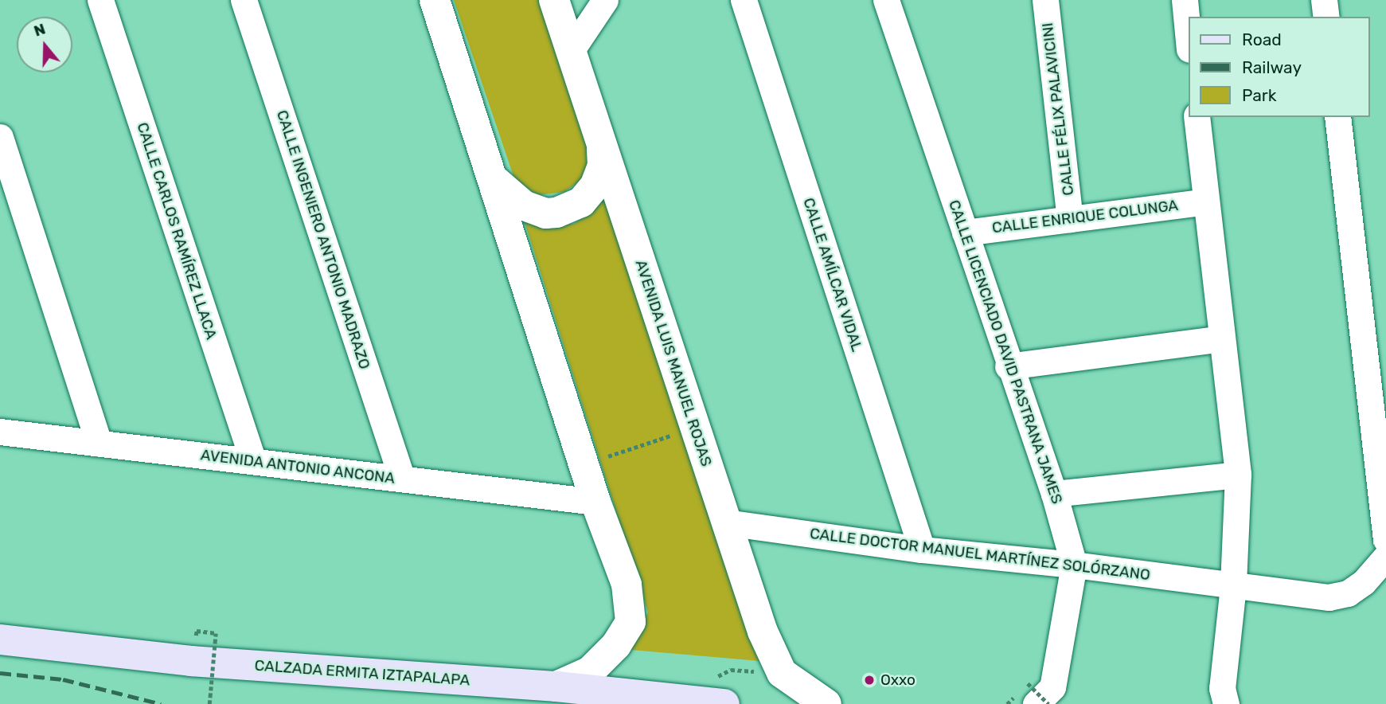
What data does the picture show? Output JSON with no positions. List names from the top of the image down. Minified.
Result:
{"streets":{"main road":["CALZADA ERMITA IZTAPALAPA"],"street":["CALLE FÉLIX PALAVICINI","CALLE ENRIQUE COLUNGA","CALLE CARLOS RAMÍREZ LLACA","CALLE INGENIERO ANTONIO MADRAZO","CALLE AMÍLCAR VIDAL","CALLE LICENCIADO DAVID PASTRANA JAMES","AVENIDA LUIS MANUEL ROJAS","AVENIDA ANTONIO ANCONA","CALLE DOCTOR MANUEL MARTÍNEZ SOLÓRZANO"]},"crossings":[["CALLE FÉLIX PALAVICINI","CALLE ENRIQUE COLUNGA"],["CALLE ENRIQUE COLUNGA","CALLE LICENCIADO DAVID PASTRANA JAMES"],["CALLE CARLOS RAMÍREZ LLACA","AVENIDA ANTONIO ANCONA"],["CALLE INGENIERO ANTONIO MADRAZO","AVENIDA ANTONIO ANCONA"],["CALLE AMÍLCAR VIDAL","CALLE DOCTOR MANUEL MARTÍNEZ SOLÓRZANO"],["CALLE LICENCIADO DAVID PASTRANA JAMES","CALLE DOCTOR MANUEL MARTÍNEZ SOLÓRZANO"],["AVENIDA LUIS MANUEL ROJAS","CALLE DOCTOR MANUEL MARTÍNEZ SOLÓRZANO"]],"places":["Oxxo"],"legend":["Road","Railway","Park"],"north":"top"}
